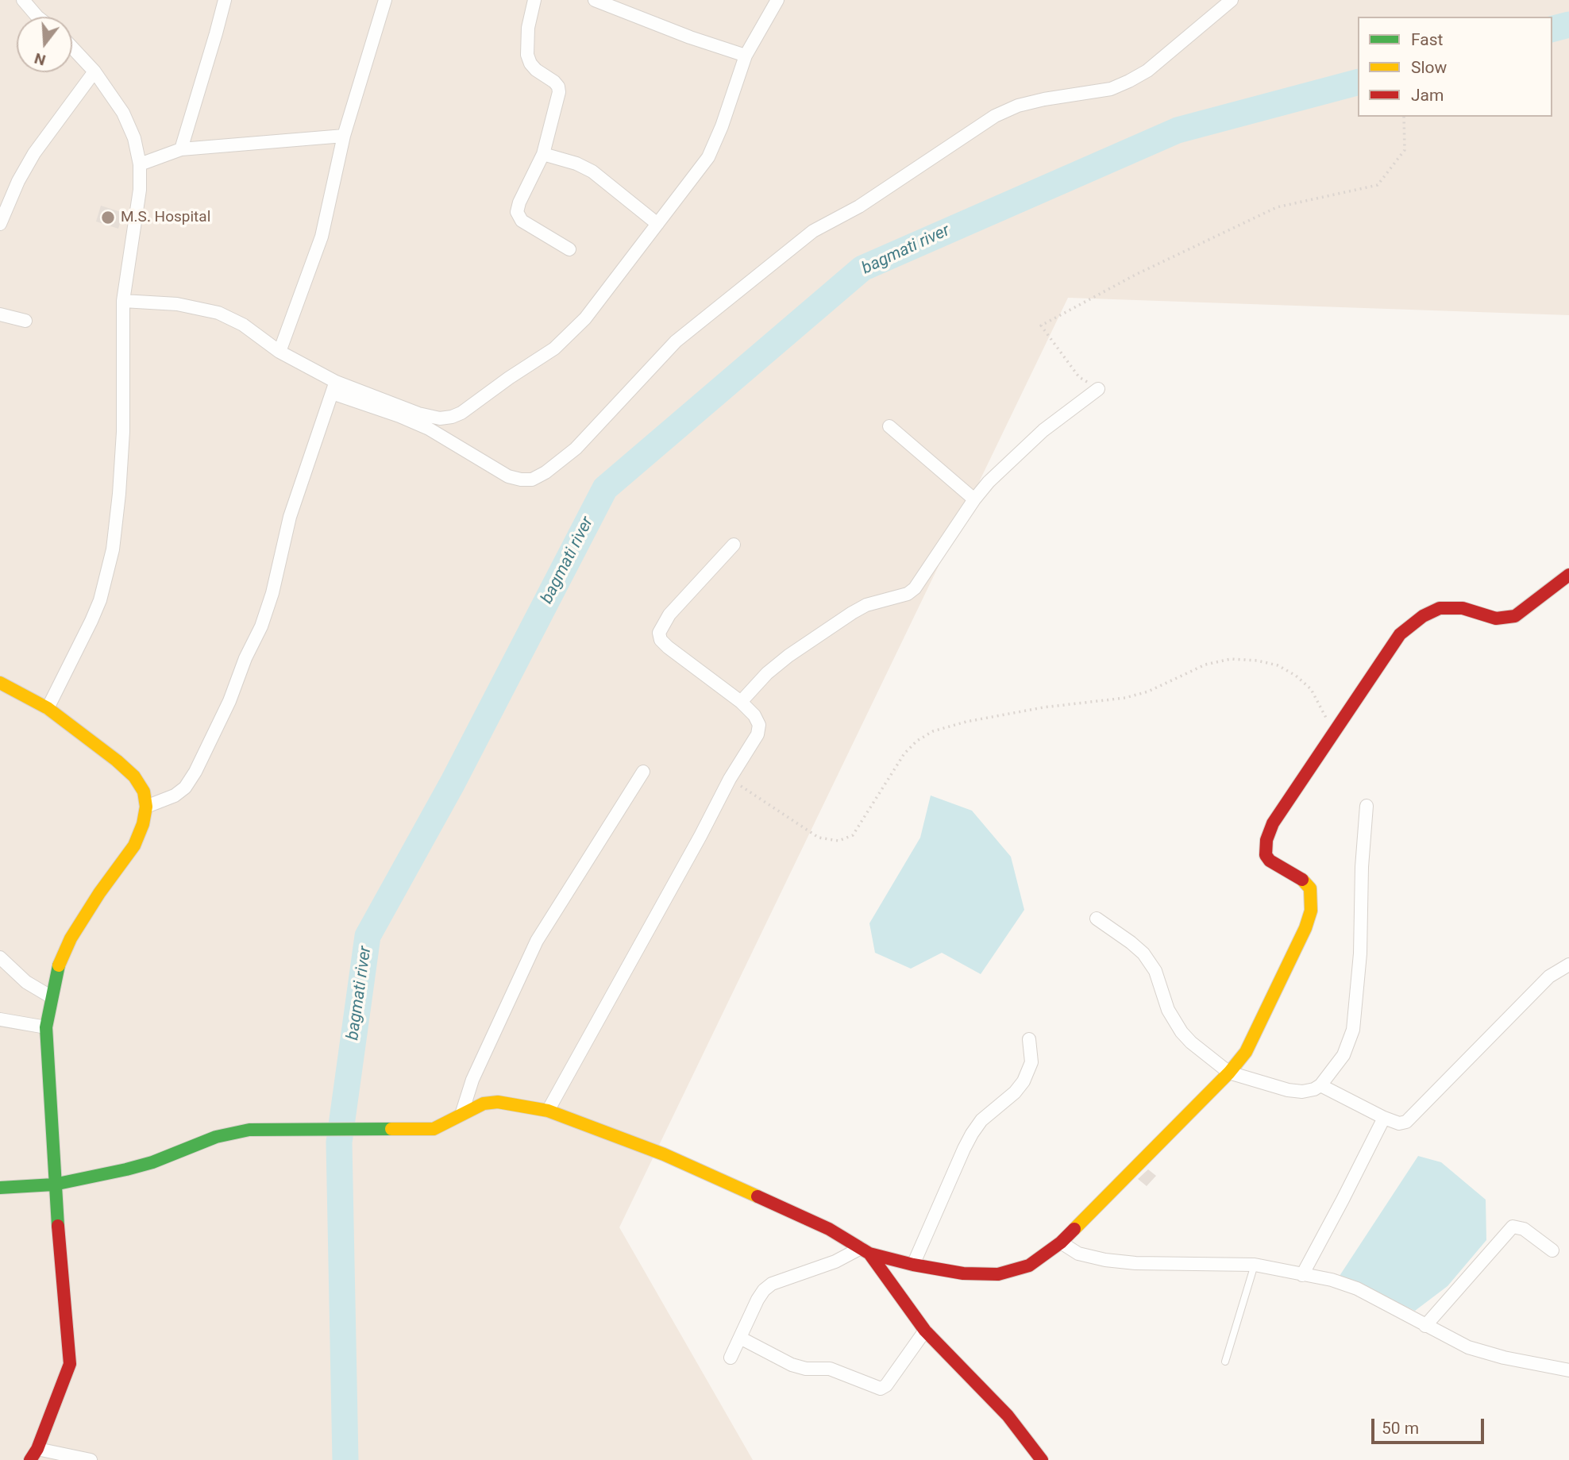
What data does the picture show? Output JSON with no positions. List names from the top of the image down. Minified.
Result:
{"water":["bagmati river"],"places":["M.S. Hospital"],"legend":["Fast","Slow","Jam"],"scale_bar":"50 m","north":"bottom"}
